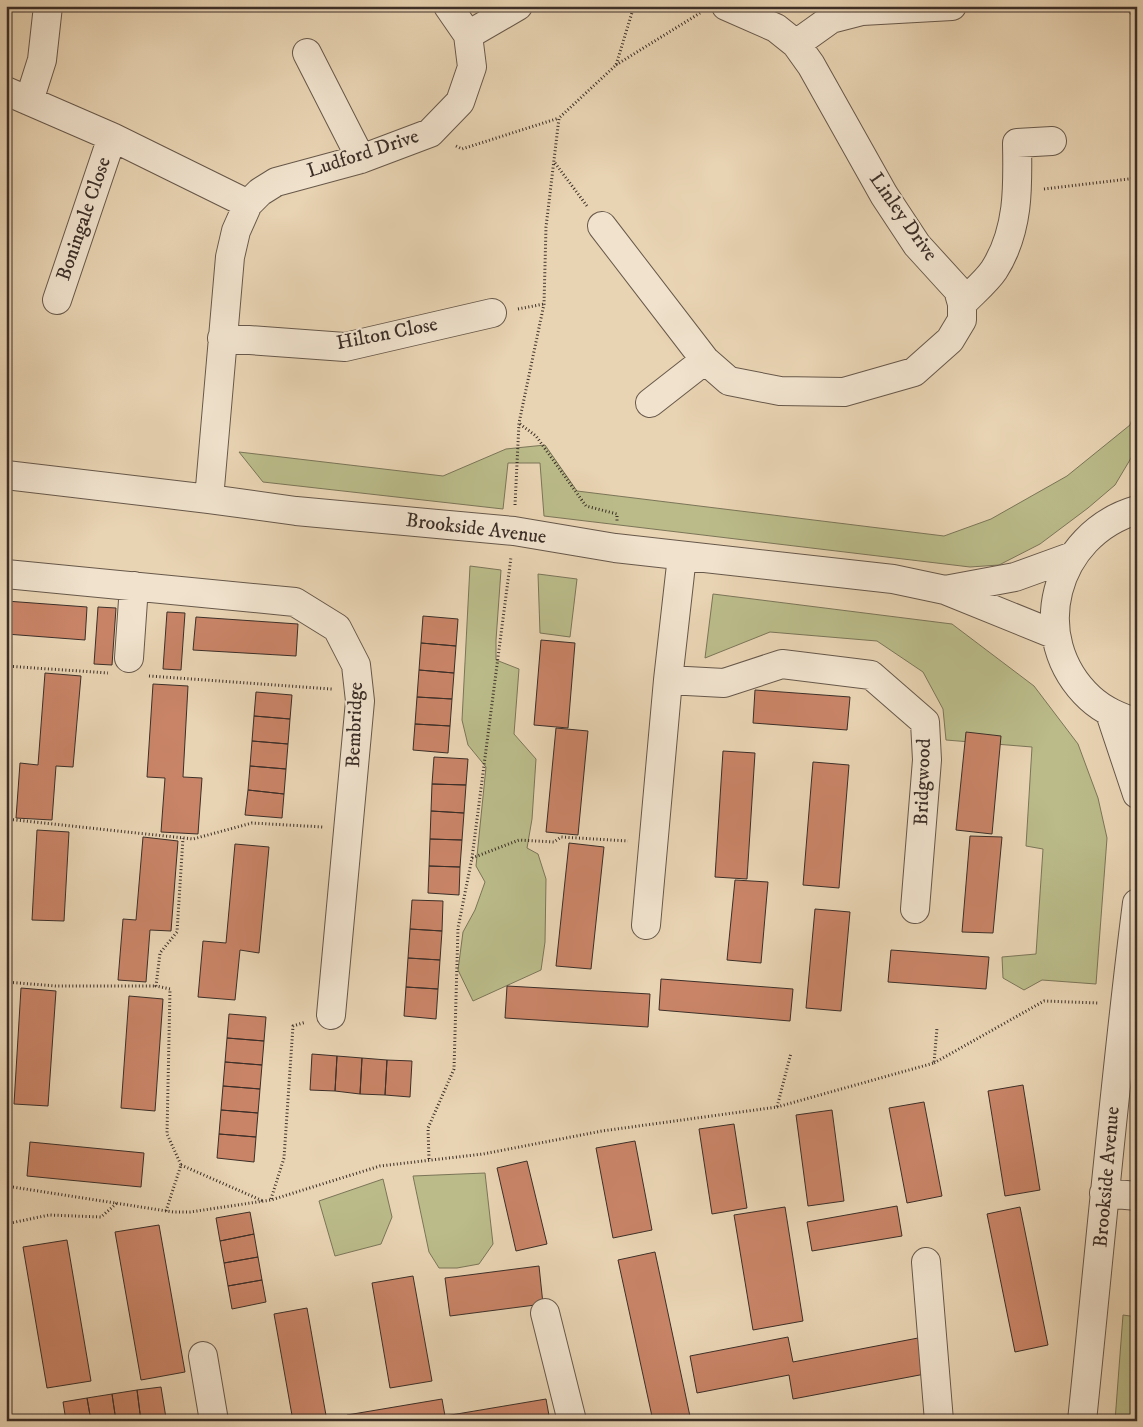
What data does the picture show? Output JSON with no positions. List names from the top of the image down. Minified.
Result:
{"streets":{"street":["Ludford Drive","Linley Drive","Boningale Close","Hilton Close","Brookside Avenue","Bembridge","Bridgwood"]},"crossings":[["Ludford Drive","Hilton Close"],["Ludford Drive","Brookside Avenue"]]}
